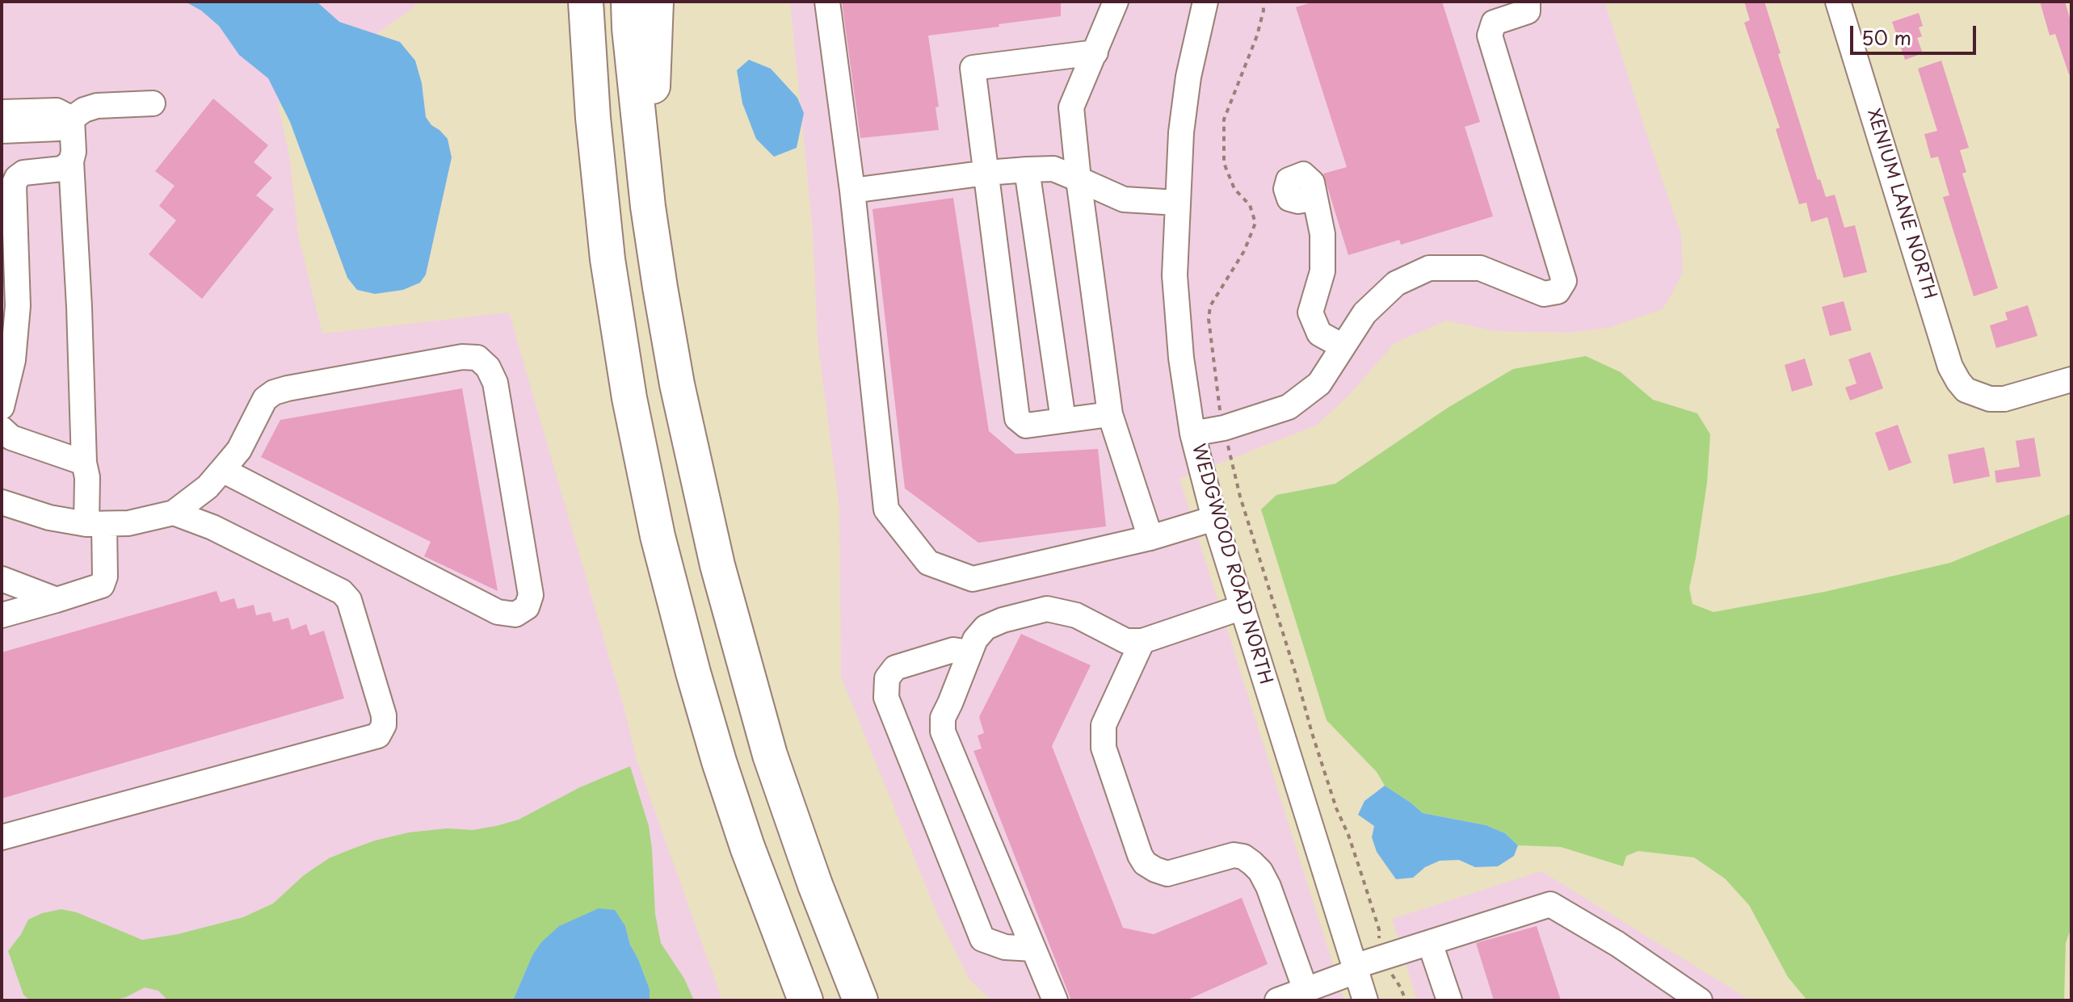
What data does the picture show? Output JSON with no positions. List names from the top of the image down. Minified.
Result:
{"streets":{"street":["XENIUM LANE NORTH","WEDGWOOD ROAD NORTH"]},"scale_bar":"50 m"}
